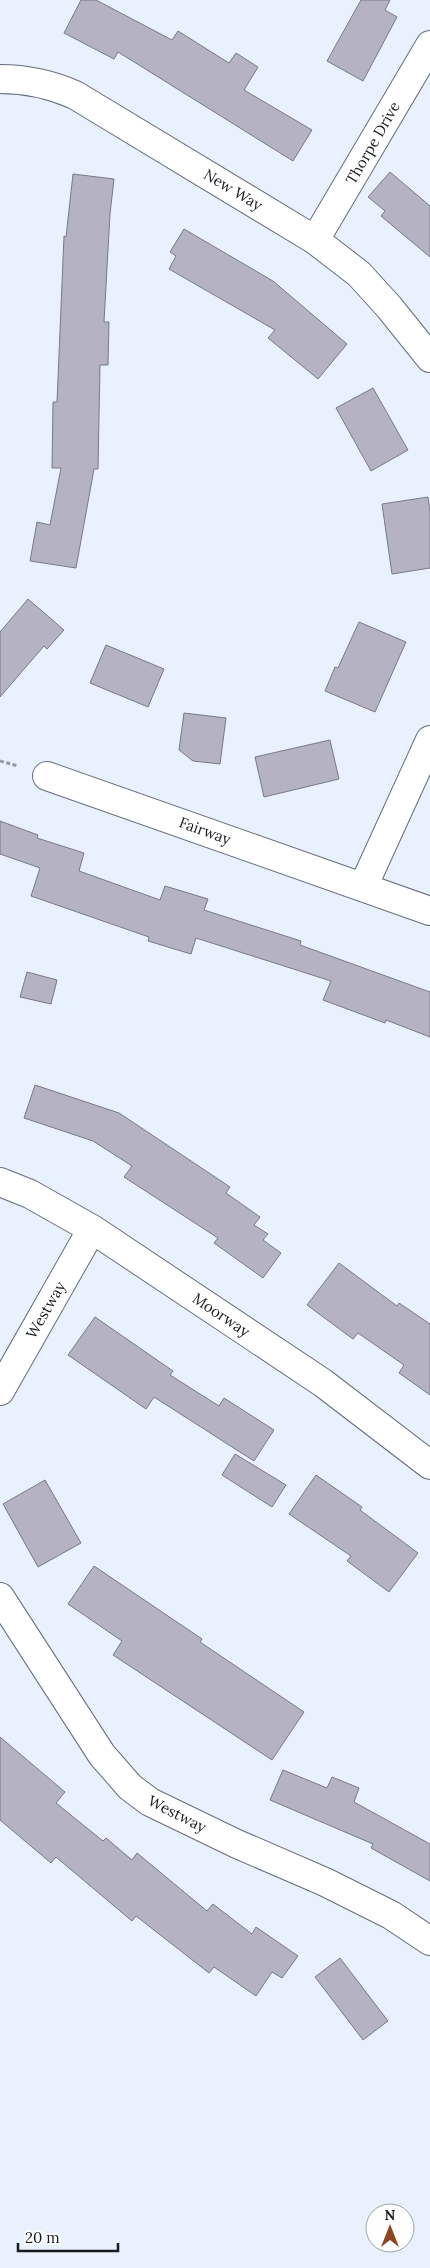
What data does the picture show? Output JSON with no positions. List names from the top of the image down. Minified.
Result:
{"streets":{"street":["Thorpe Drive","New Way","Fairway","Westway","Moorway"]},"crossings":[["Thorpe Drive","New Way"],["Westway","Moorway"]],"scale_bar":"20 m","north":"top"}
